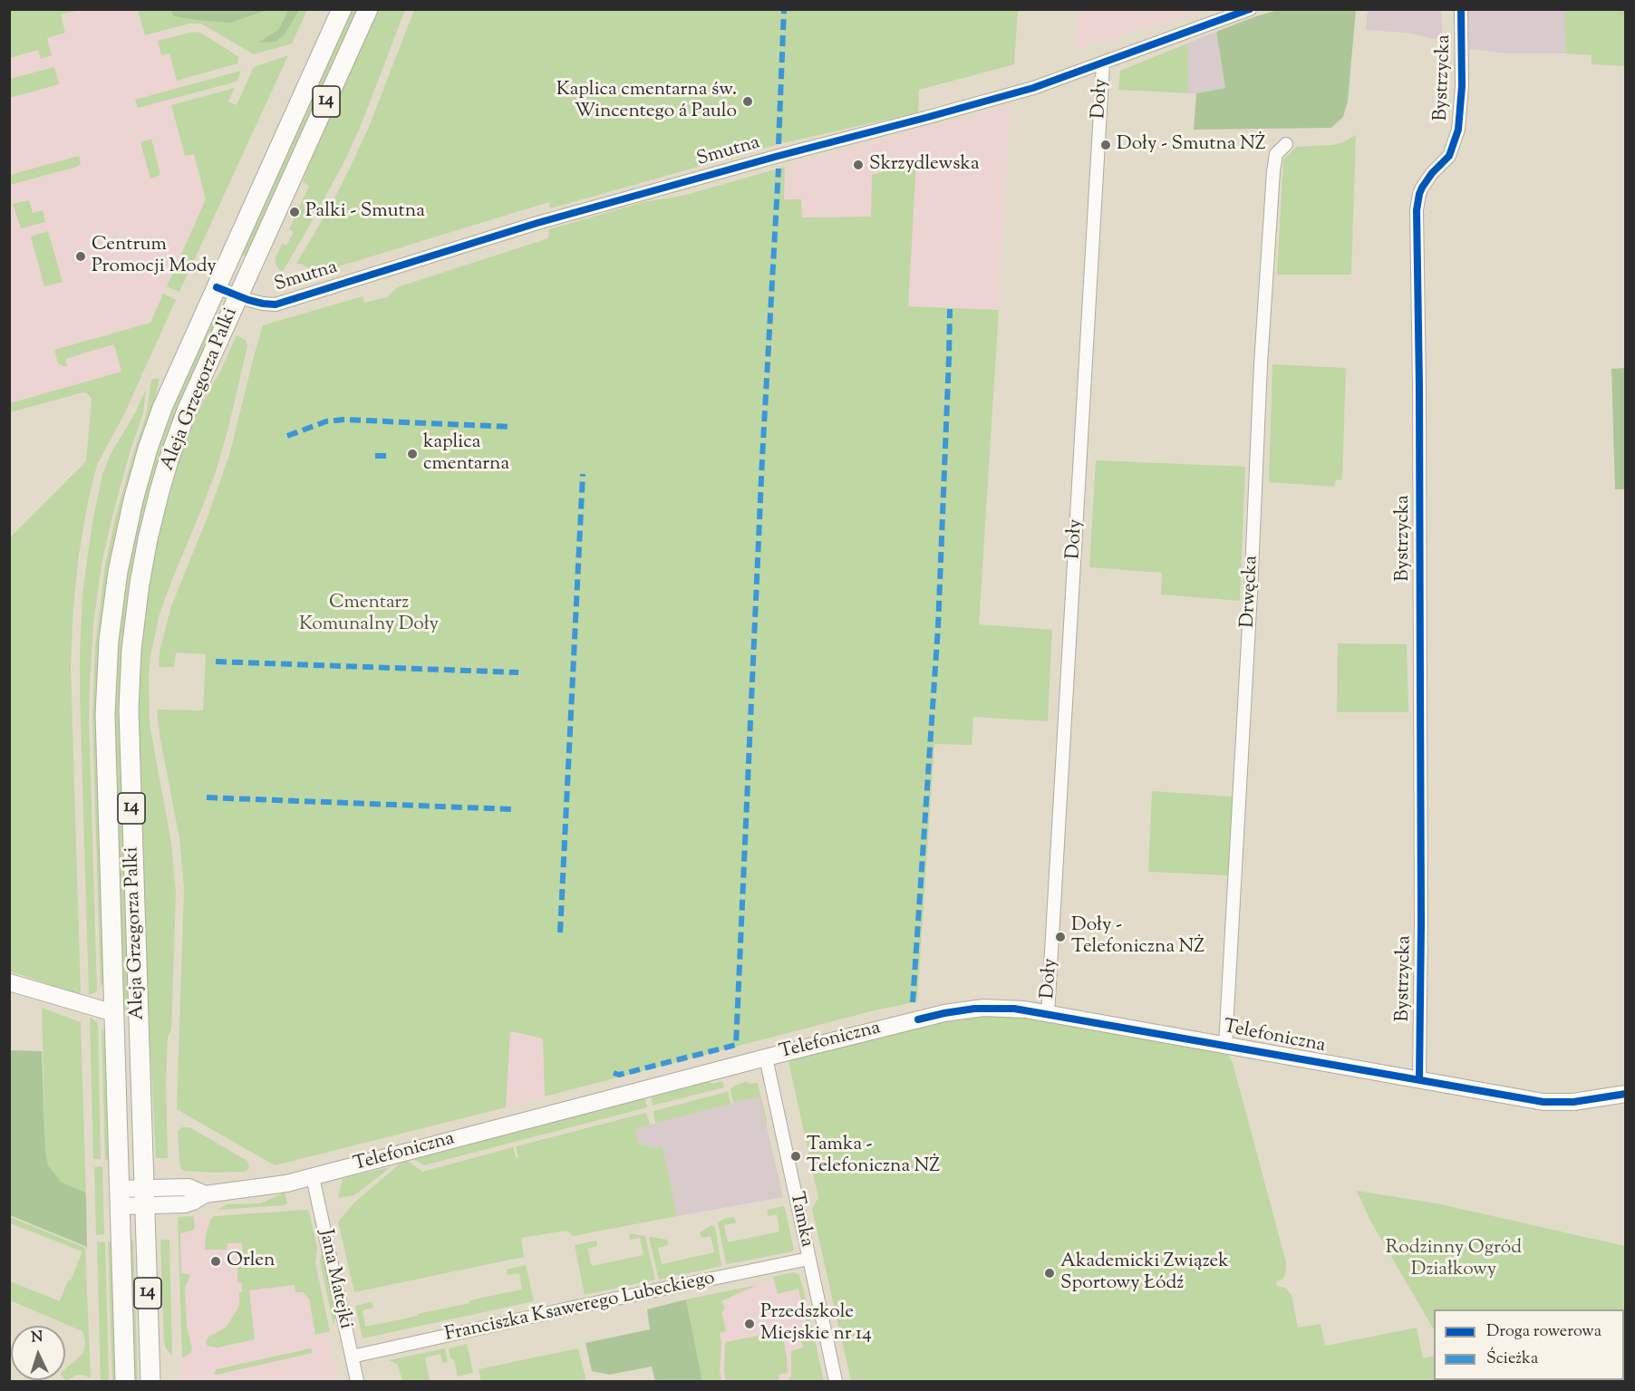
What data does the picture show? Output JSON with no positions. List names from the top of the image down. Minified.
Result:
{"streets":{"main road":["14","Aleja Grzegorza Palki"],"street":["Bystrzycka","Doły","Smutna","Drwęcka","Telefoniczna","Tamka","Jana Matejki","Franciszka Ksawerego Lubeckiego"]},"crossings":[["Bystrzycka","Telefoniczna"],["Doły","Smutna"],["Doły","Telefoniczna"],["Smutna","Aleja Grzegorza Palki"],["Aleja Grzegorza Palki","Telefoniczna"],["Drwęcka","Telefoniczna"],["Telefoniczna","Tamka"],["Telefoniczna","Jana Matejki"],["Tamka","Franciszka Ksawerego Lubeckiego"],["Jana Matejki","Franciszka Ksawerego Lubeckiego"]],"parks":["Cmentarz Komunalny Doły","Rodzinny Ogród Działkowy"],"places":["Kaplica cmentarna św. Wincentego á Paulo","Doły - Smutna NŻ","Skrzydlewska","Palki - Smutna","Centrum Promocji Mody","kaplica cmentarna","Doły - Telefoniczna NŻ","Tamka - Telefoniczna NŻ","Orlen","Akademicki Związek Sportowy Łódź","Przedszkole Miejskie nr 14"],"legend":["Droga rowerowa","Ścieżka"],"north":"top"}
